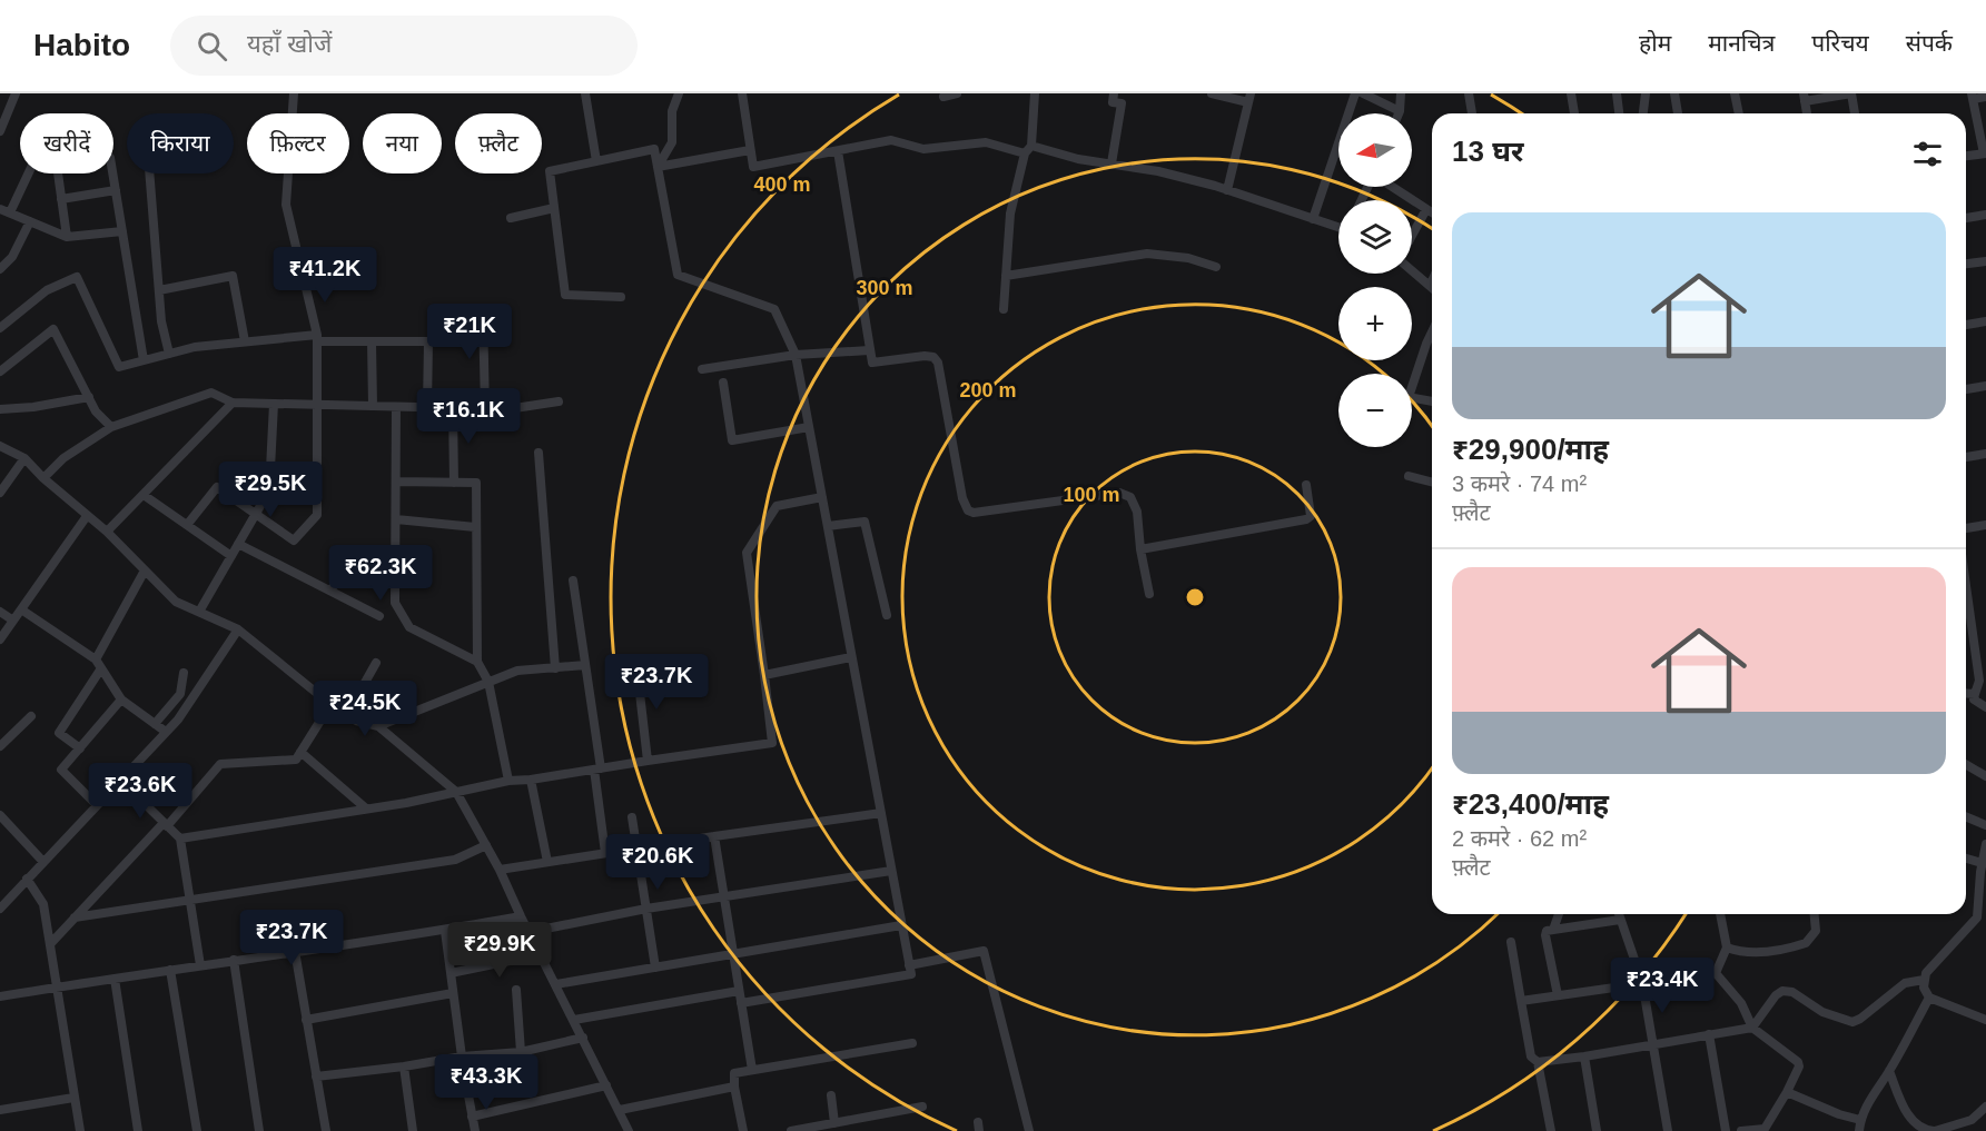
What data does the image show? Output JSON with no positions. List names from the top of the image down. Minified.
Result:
{"north":"left","page":{"header":"Habito","search":"यहाँ खोजें","nav":["होम","मानचित्र","परिचय","संपर्क"],"map_buttons":["+","−"],"chip":["खरीदें","किराया","फ़िल्टर","नया","फ़्लैट"],"heading":"13 घर","list":[{"name":"₹29,900/माह","note":"3 कमरे · 74 m² · फ़्लैट"},{"name":"₹23,400/माह","note":"2 कमरे · 62 m² · फ़्लैट"}],"price":["₹41.2K","₹21K","₹16.1K","₹29.5K","₹62.3K","₹23.7K","₹24.5K","₹23.6K","₹20.6K","₹23.7K","₹29.9K","₹23.4K","₹43.3K"]},"rings":["400 m","300 m","200 m","100 m"]}
